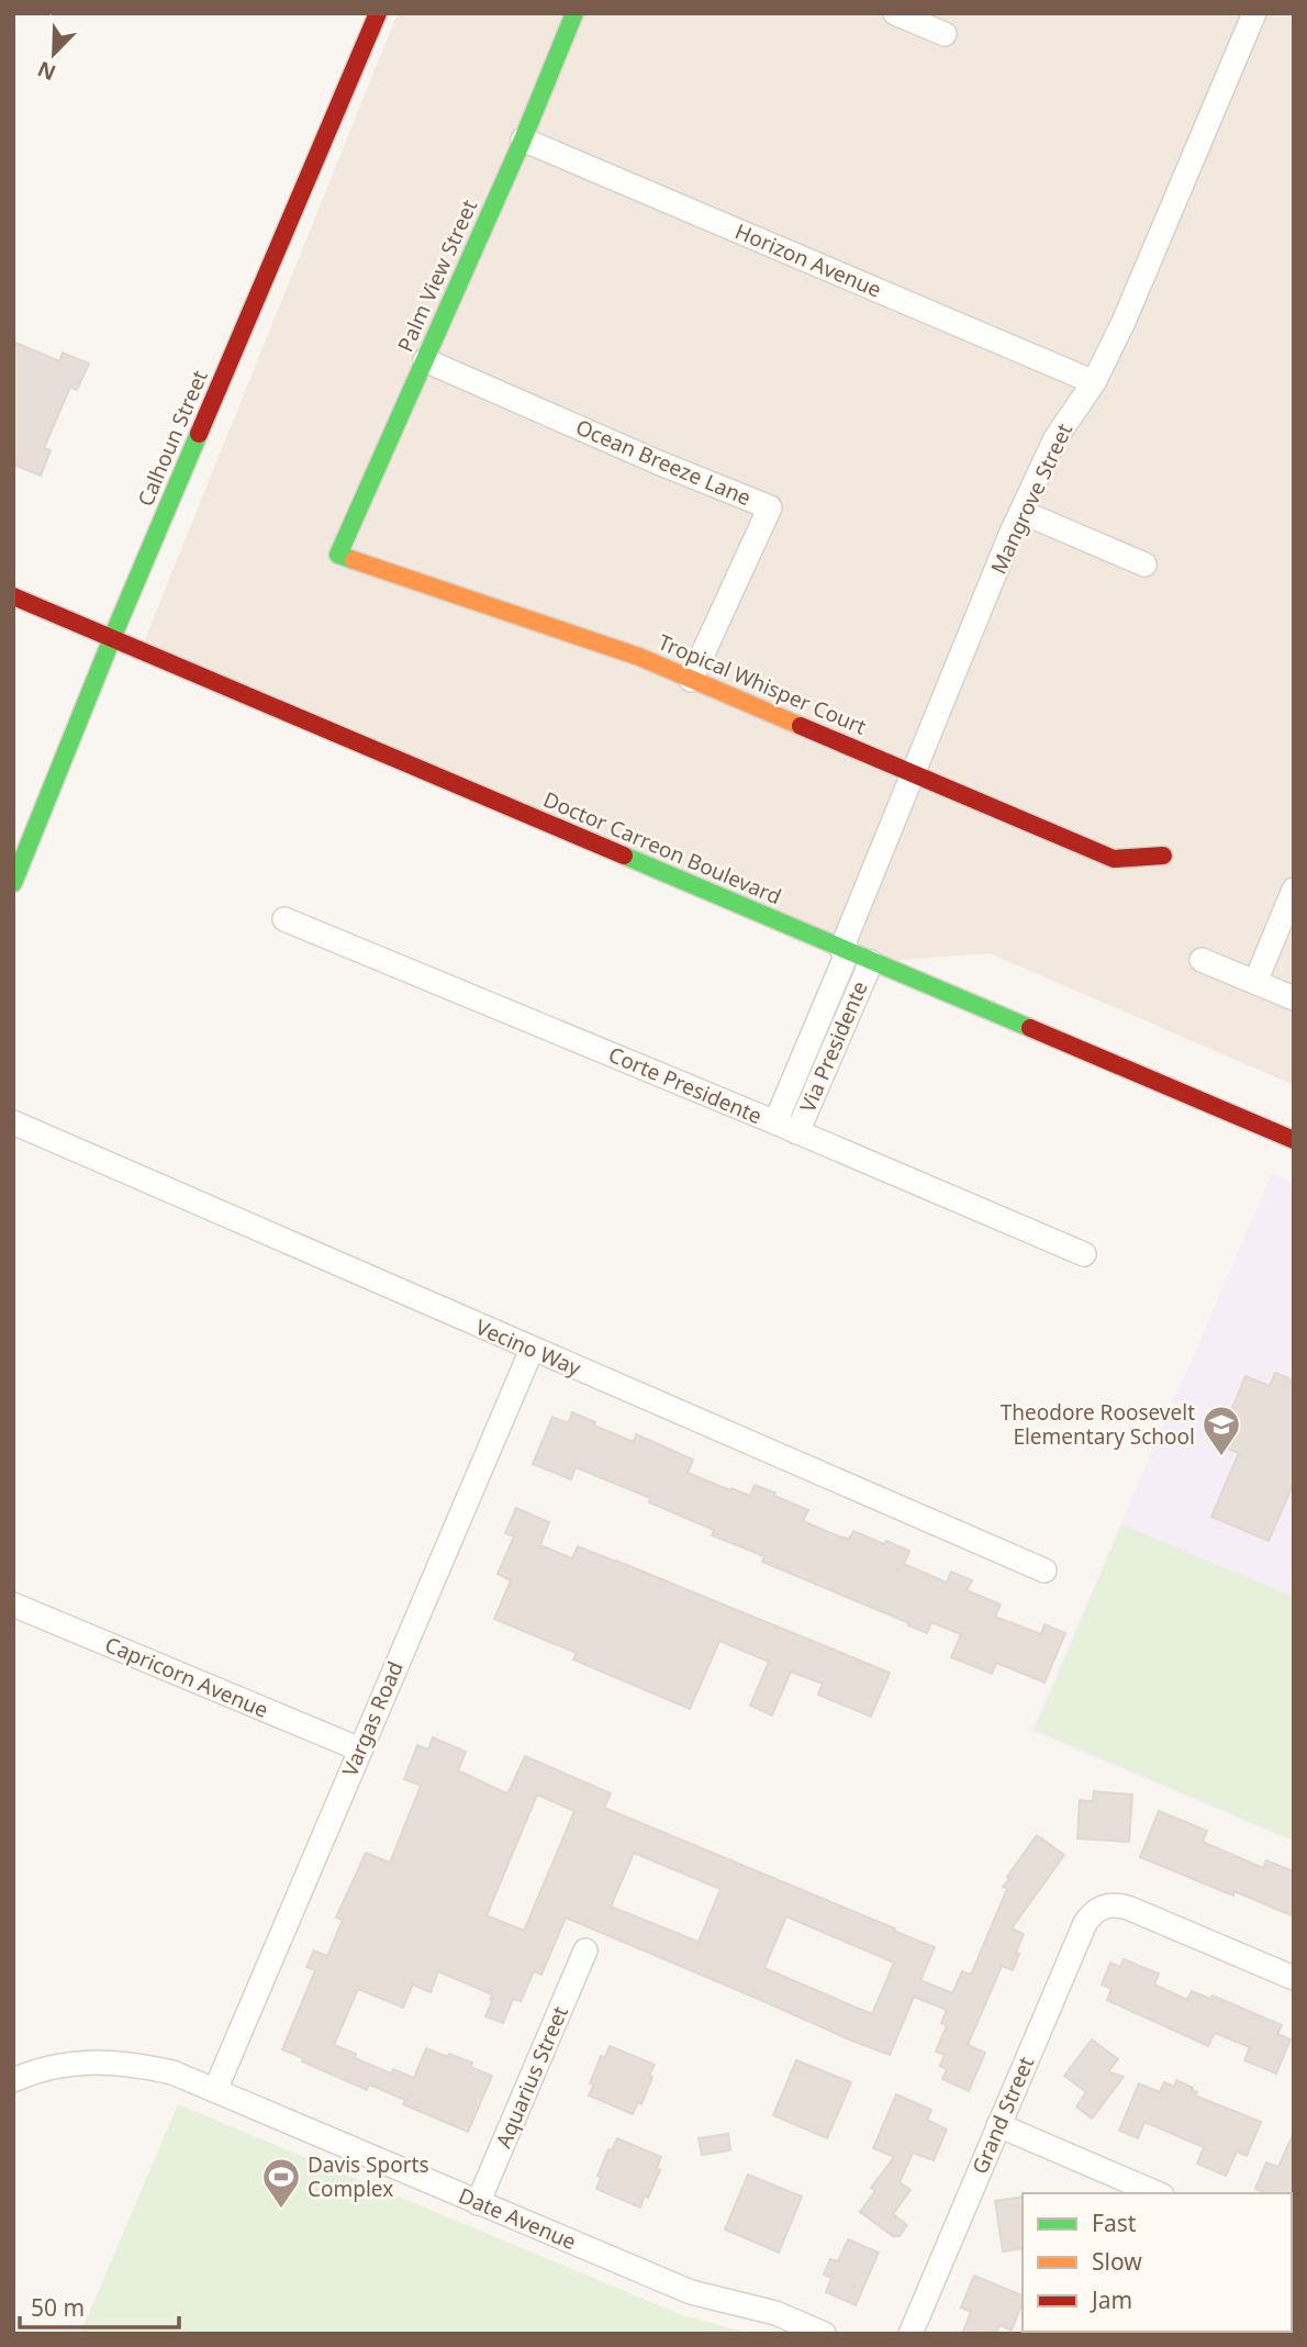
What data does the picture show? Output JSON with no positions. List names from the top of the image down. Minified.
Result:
{"streets":{"street":["Horizon Avenue","Palm View Street","Calhoun Street","Ocean Breeze Lane","Mangrove Street","Tropical Whisper Court","Doctor Carreon Boulevard","Via Presidente","Corte Presidente","Vecino Way","Capricorn Avenue","Vargas Road","Aquarius Street","Grand Street","Date Avenue"]},"crossings":[["Horizon Avenue","Palm View Street"],["Horizon Avenue","Mangrove Street"],["Palm View Street","Ocean Breeze Lane"],["Palm View Street","Tropical Whisper Court"],["Calhoun Street","Doctor Carreon Boulevard"],["Ocean Breeze Lane","Tropical Whisper Court"],["Mangrove Street","Tropical Whisper Court"],["Mangrove Street","Doctor Carreon Boulevard"],["Mangrove Street","Via Presidente"],["Doctor Carreon Boulevard","Via Presidente"],["Via Presidente","Corte Presidente"],["Vecino Way","Vargas Road"],["Capricorn Avenue","Vargas Road"],["Vargas Road","Date Avenue"],["Aquarius Street","Date Avenue"]],"places":{"school or university":["Theodore Roosevelt Elementary School"],"sports":["Davis Sports Complex"]},"legend":["Fast","Slow","Jam"],"scale_bar":"50 m","north":"bottom left"}
